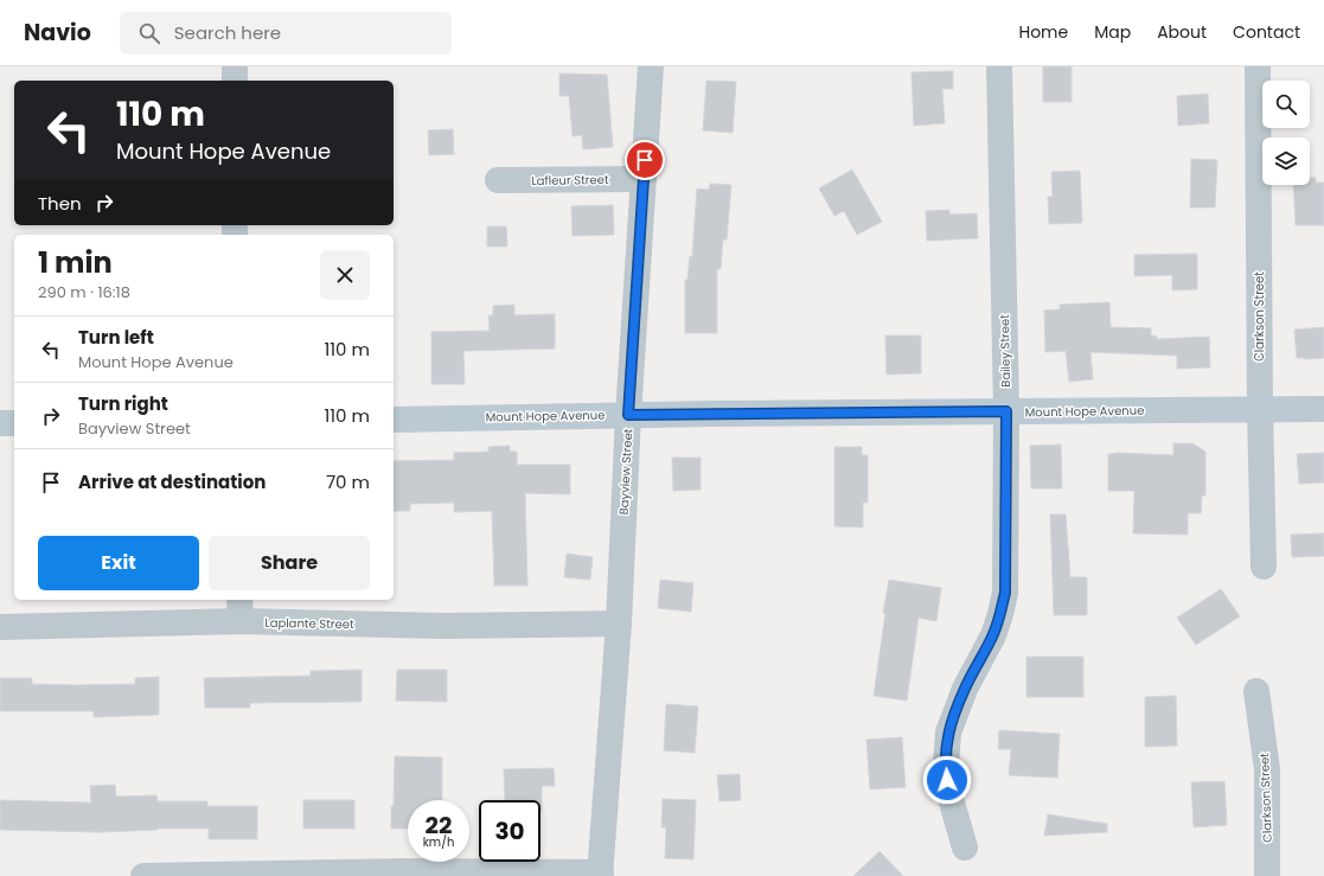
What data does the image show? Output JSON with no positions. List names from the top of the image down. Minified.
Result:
{"streets":{"main road":["Mount Hope Avenue"],"street":["Lafleur Street","Clarkson Street","Bailey Street","Bayview Street","Laplante Street"]},"crossings":[["Lafleur Street","Bayview Street"],["Clarkson Street","Mount Hope Avenue"],["Bailey Street","Mount Hope Avenue"],["Mount Hope Avenue","Bayview Street"],["Bayview Street","Laplante Street"]],"page":{"header":"Navio","search":"Search here","nav":["Home","Map","About","Contact"],"turn":["110 m","Mount Hope Avenue"],"then":"Then","heading":["1 min","290 m · 16:18"],"list":[{"name":"Turn left","note":"Mount Hope Avenue","value":"110 m"},{"name":"Turn right","note":"Bayview Street","value":"110 m"},{"name":"Arrive at destination","value":"70 m"}],"buttons":["Exit","Share"],"speed":"22 km/h","limit":"30"}}
